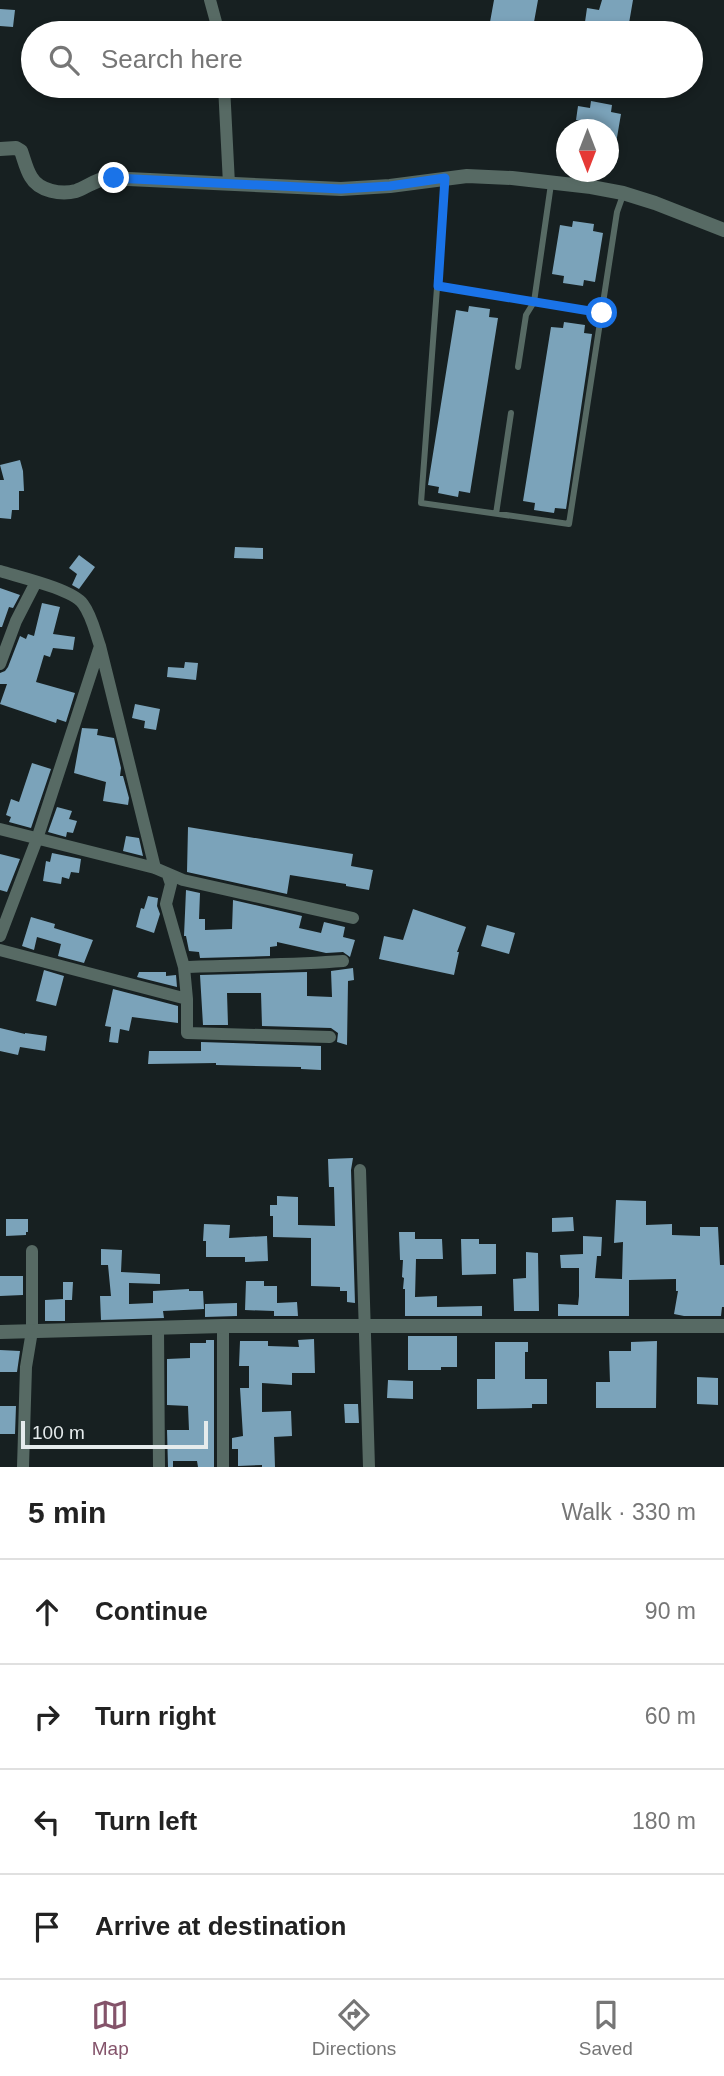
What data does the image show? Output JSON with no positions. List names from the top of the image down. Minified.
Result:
{"scale_bar":"100 m","north":"bottom","page":{"search":"Search here","scale":"100 m","heading":["5 min","Walk · 330 m"],"list":[["Continue","90 m"],["Turn right","60 m"],["Turn left","180 m"],"Arrive at destination"],"nav":["Map","Directions","Saved"]}}
